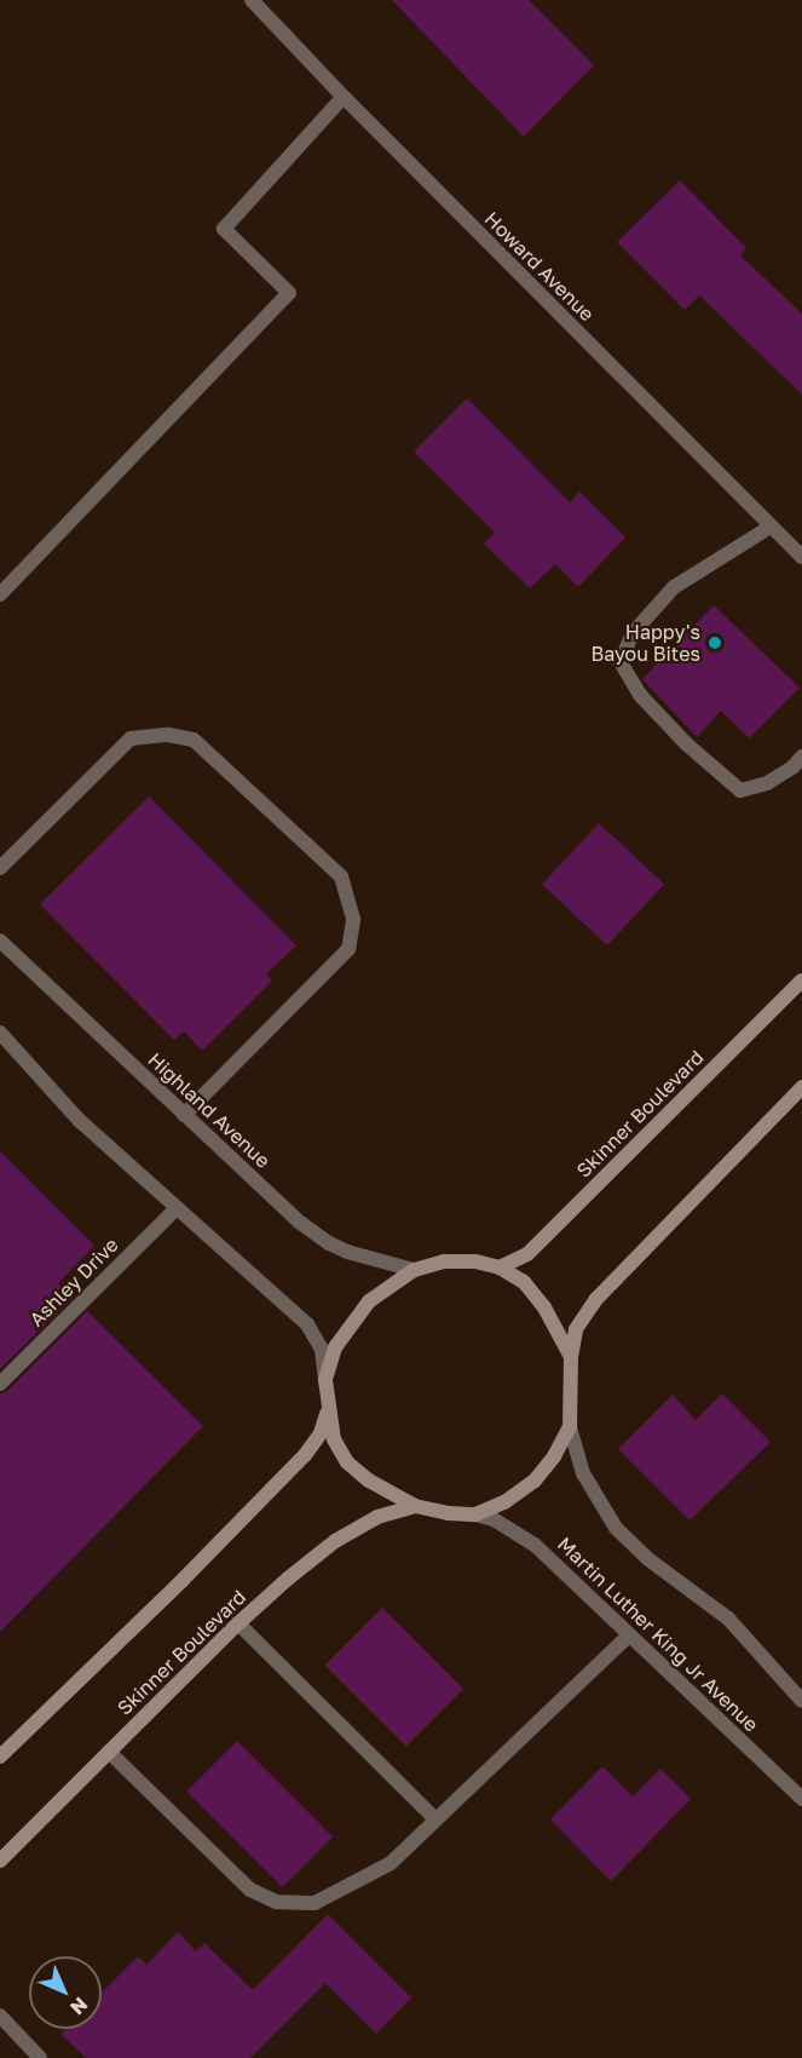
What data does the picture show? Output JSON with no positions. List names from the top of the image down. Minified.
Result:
{"streets":{"main road":["Skinner Boulevard"],"street":["Howard Avenue","Highland Avenue","Ashley Drive","Martin Luther King Jr Avenue"]},"crossings":[["Highland Avenue","Skinner Boulevard"],["Highland Avenue","Martin Luther King Jr Avenue"],["Skinner Boulevard","Martin Luther King Jr Avenue"]],"places":["Happy's Bayou Bites"],"north":"bottom right"}
